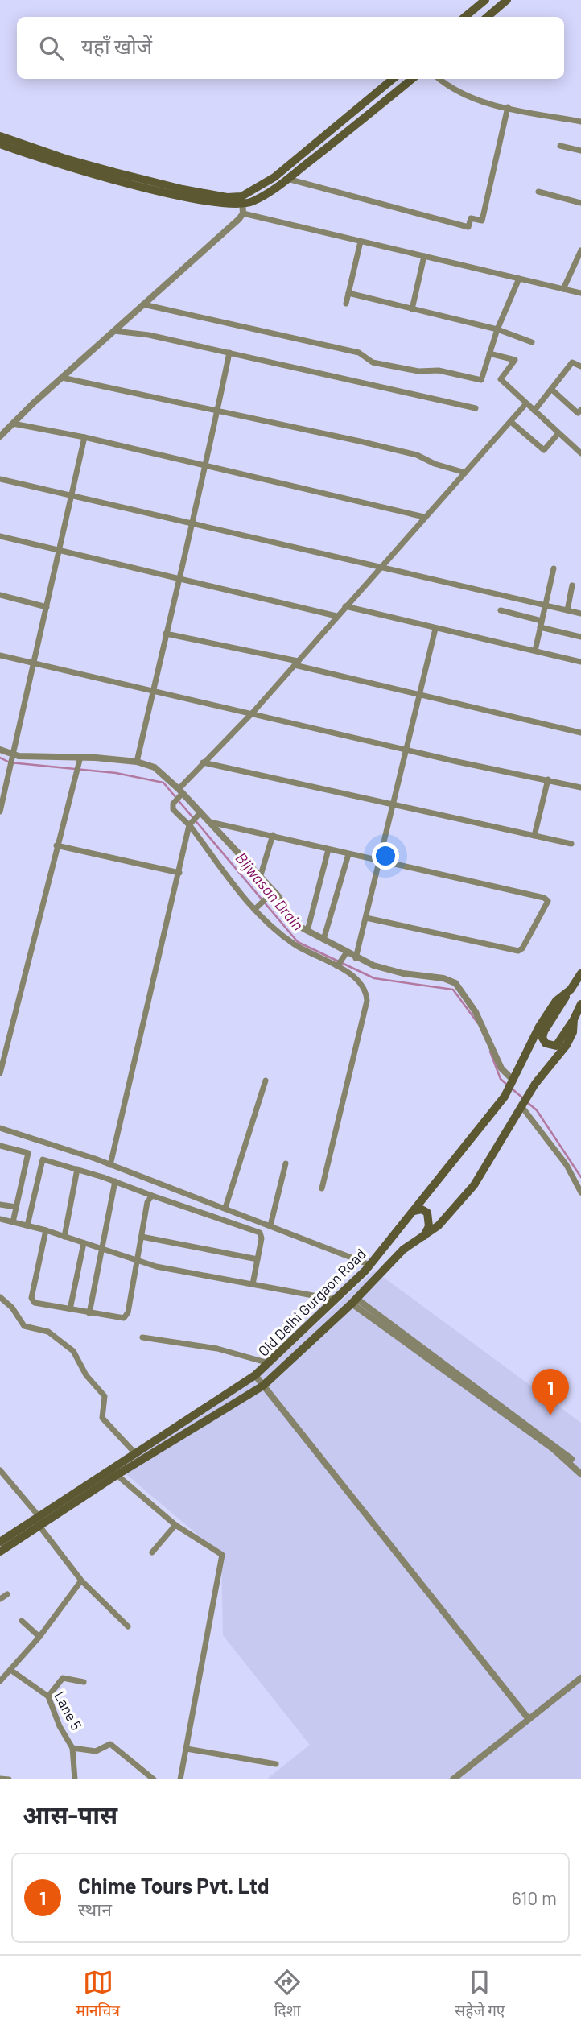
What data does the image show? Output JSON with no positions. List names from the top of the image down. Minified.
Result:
{"streets":{"main road":["Old Delhi Gurgaon Road"],"street":["Lane 5"]},"water":["Bijwasan Drain"],"page":{"search":"यहाँ खोजें","pins":"1","heading":"आस-पास","list":[{"mark":"1","name":"Chime Tours Pvt. Ltd","note":"स्थान","value":"610 m"}],"nav":["मानचित्र","दिशा","सहेजे गए"]}}
